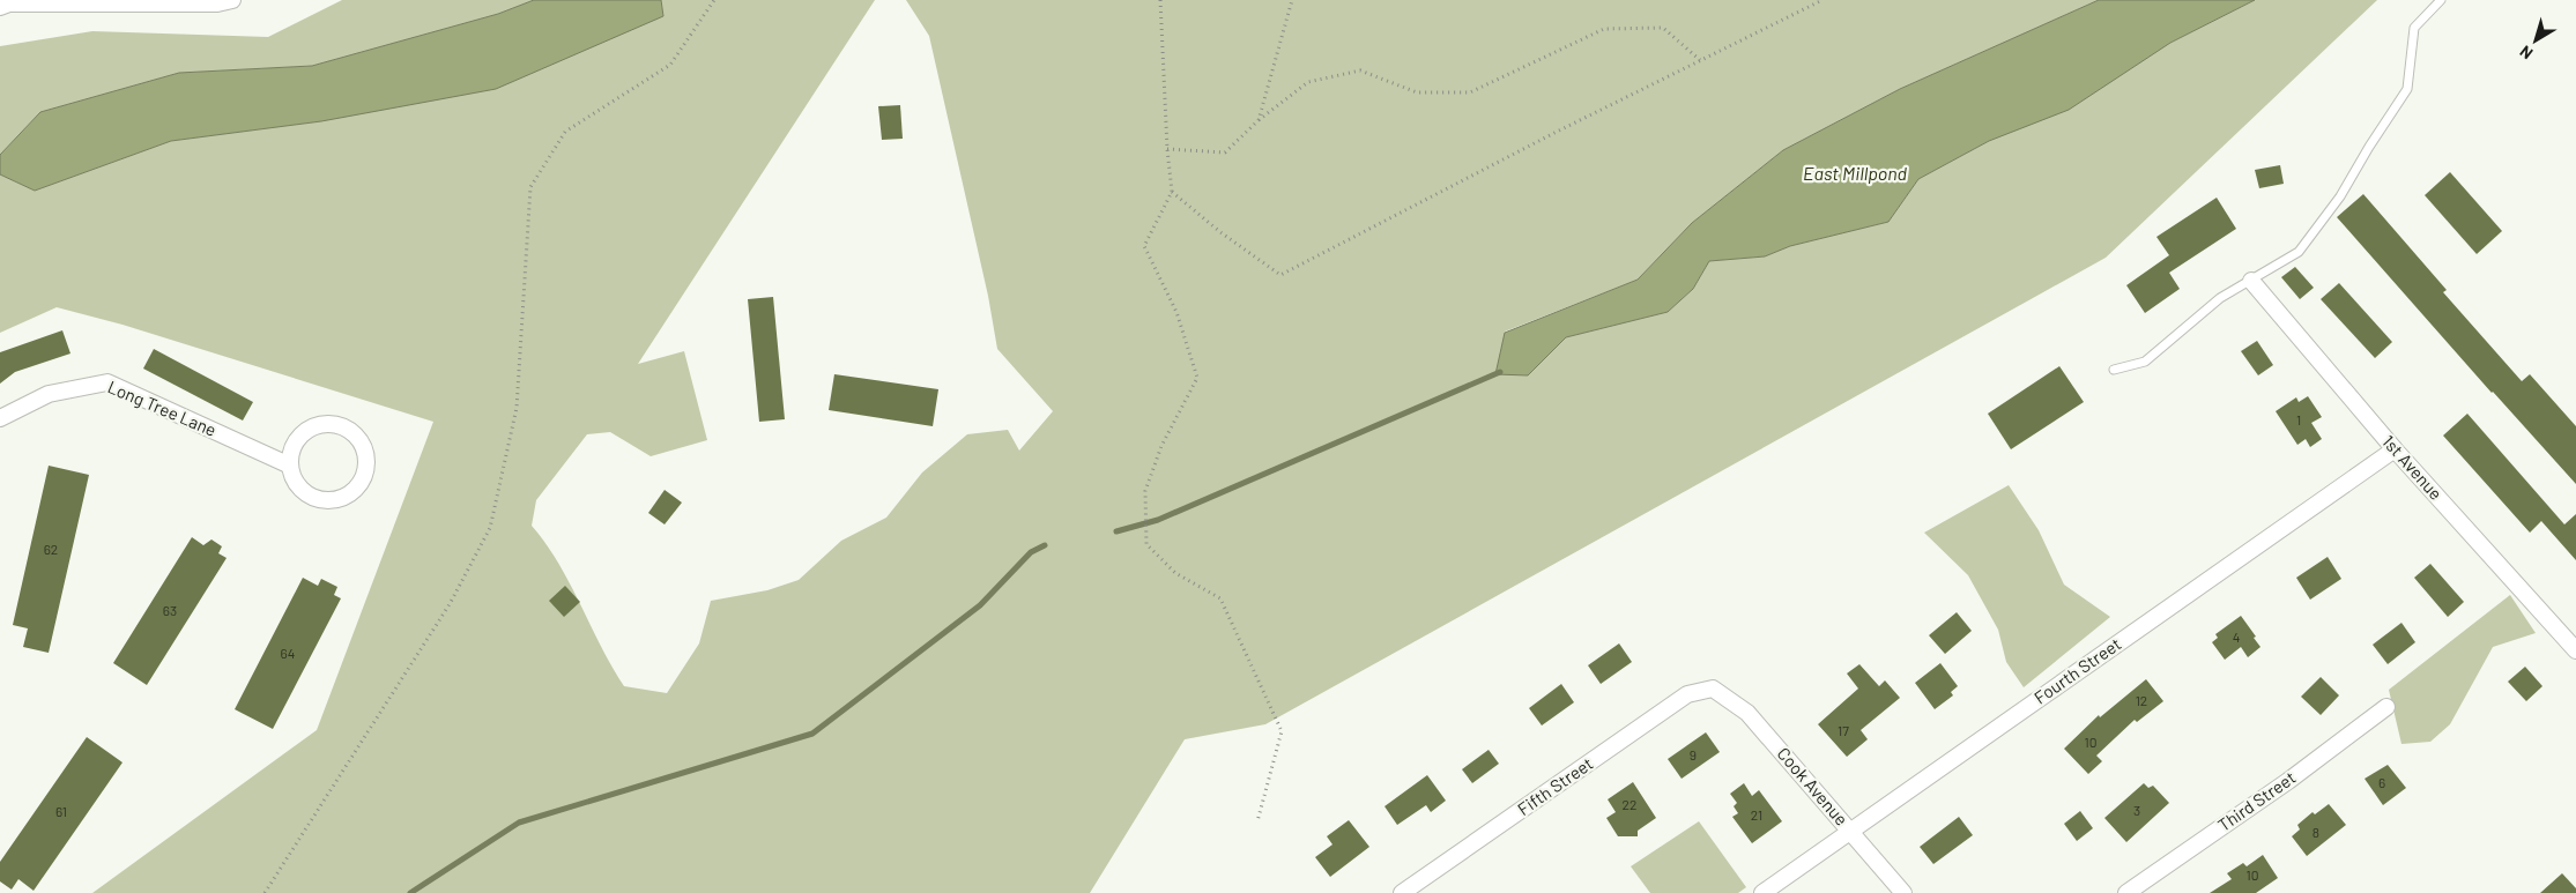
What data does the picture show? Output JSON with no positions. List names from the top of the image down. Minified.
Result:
{"streets":{"street":["Long Tree Lane","1st Avenue","Fourth Street","Fifth Street","Cook Avenue","Third Street"]},"crossings":[["1st Avenue","Fourth Street"],["Fourth Street","Cook Avenue"],["Fifth Street","Cook Avenue"]],"water":["East Millpond"],"house_numbers":["1","62","63","4","64","12","17","10","9","6","22","3","61","21","8","10"],"north":"bottom left"}
